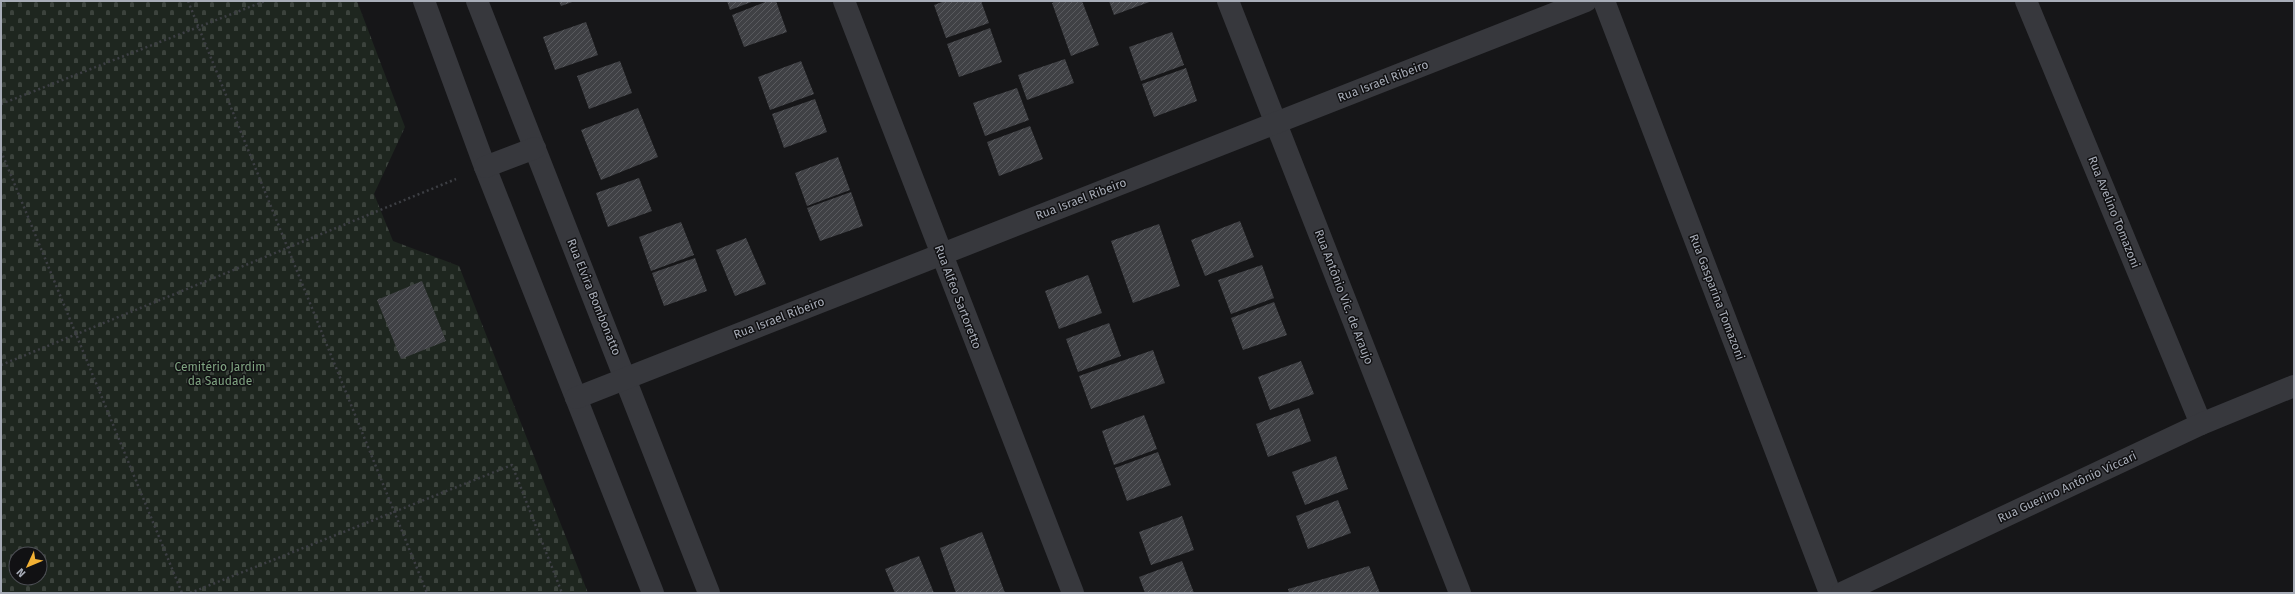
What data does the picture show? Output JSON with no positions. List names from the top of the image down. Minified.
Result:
{"streets":{"street":["Rua Israel Ribeiro","Rua Avelino Tomazoni","Rua Elvira Bombonatto","Rua Alfeo Sartoretto","Rua Antônio Vic. de Araujo","Rua Gasparina Tomazoni","Rua Guerino Antônio Viccari"]},"crossings":[["Rua Israel Ribeiro","Rua Elvira Bombonatto"],["Rua Israel Ribeiro","Rua Alfeo Sartoretto"],["Rua Israel Ribeiro","Rua Antônio Vic. de Araujo"],["Rua Avelino Tomazoni","Rua Guerino Antônio Viccari"]],"parks":["Cemitério Jardim da Saudade"],"north":"bottom left"}
